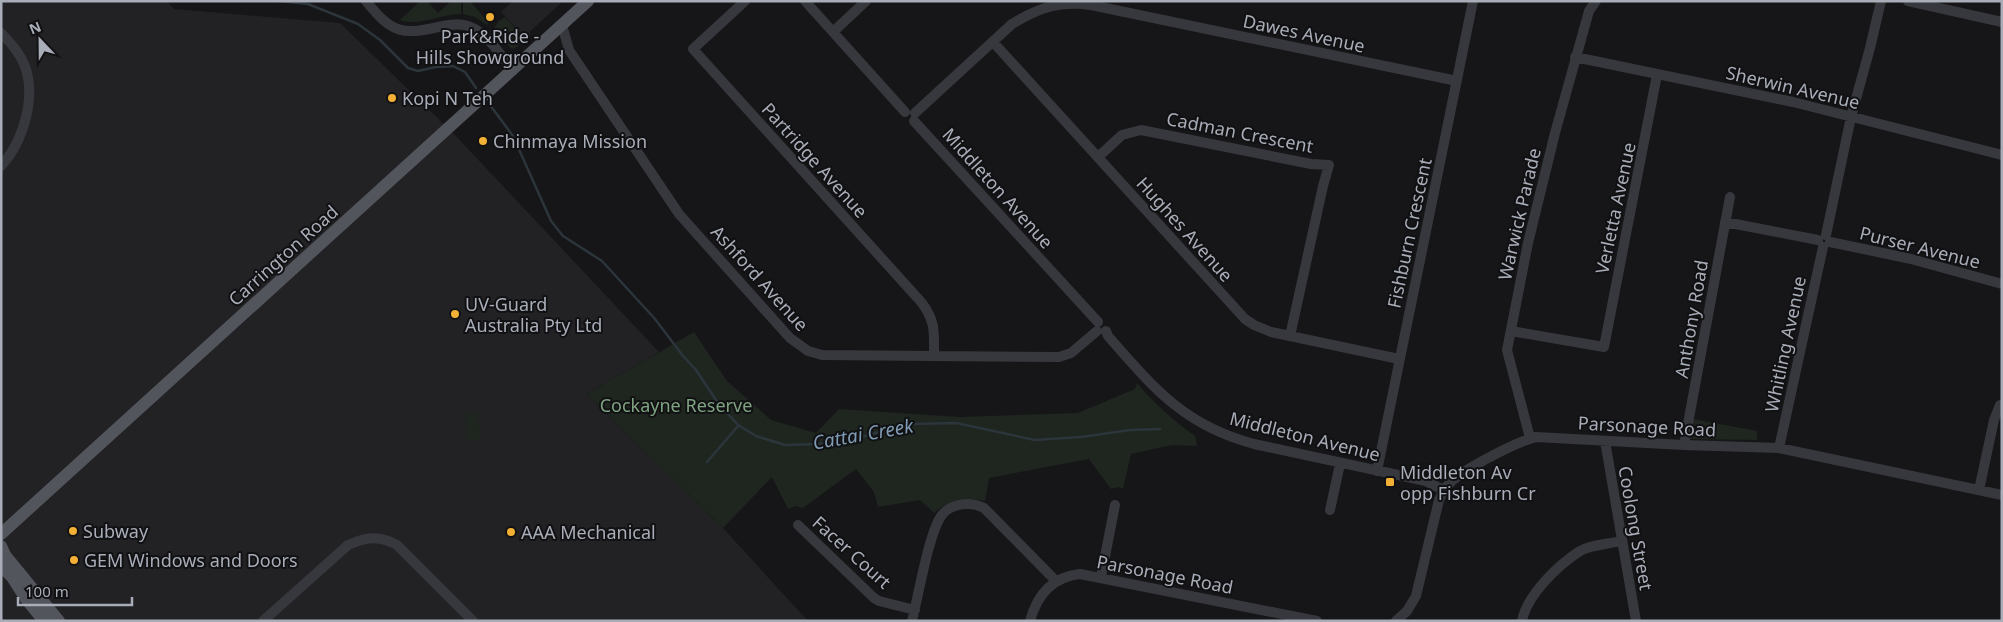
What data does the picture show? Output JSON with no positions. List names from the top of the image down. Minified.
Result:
{"streets":{"main road":["Carrington Road"],"street":["Dawes Avenue","Sherwin Avenue","Cadman Crescent","Partridge Avenue","Middleton Avenue","Verletta Avenue","Warwick Parade","Hughes Avenue","Fishburn Crescent","Purser Avenue","Ashford Avenue","Anthony Road","Whitling Avenue","Parsonage Road","Coolong Street","Facer Court"]},"crossings":[["Dawes Avenue","Middleton Avenue"],["Dawes Avenue","Hughes Avenue"],["Dawes Avenue","Fishburn Crescent"],["Sherwin Avenue","Verletta Avenue"],["Sherwin Avenue","Warwick Parade"],["Sherwin Avenue","Whitling Avenue"],["Cadman Crescent","Hughes Avenue"],["Partridge Avenue","Ashford Avenue"],["Middleton Avenue","Fishburn Crescent"],["Middleton Avenue","Ashford Avenue"],["Middleton Avenue","Parsonage Road"],["Verletta Avenue","Warwick Parade"],["Warwick Parade","Parsonage Road"],["Hughes Avenue","Fishburn Crescent"],["Purser Avenue","Anthony Road"],["Purser Avenue","Whitling Avenue"],["Carrington Road","Ashford Avenue"],["Anthony Road","Parsonage Road"],["Whitling Avenue","Parsonage Road"],["Parsonage Road","Coolong Street"]],"water":["Cattai Creek"],"parks":["Cockayne Reserve"],"places":{"other":["Park&Ride - Hills Showground","Kopi N Teh","Chinmaya Mission","UV-Guard Australia Pty Ltd","Subway","AAA Mechanical","GEM Windows and Doors"],"transit":["Middleton Av opp Fishburn Cr"]},"scale_bar":"100 m","north":"top"}
